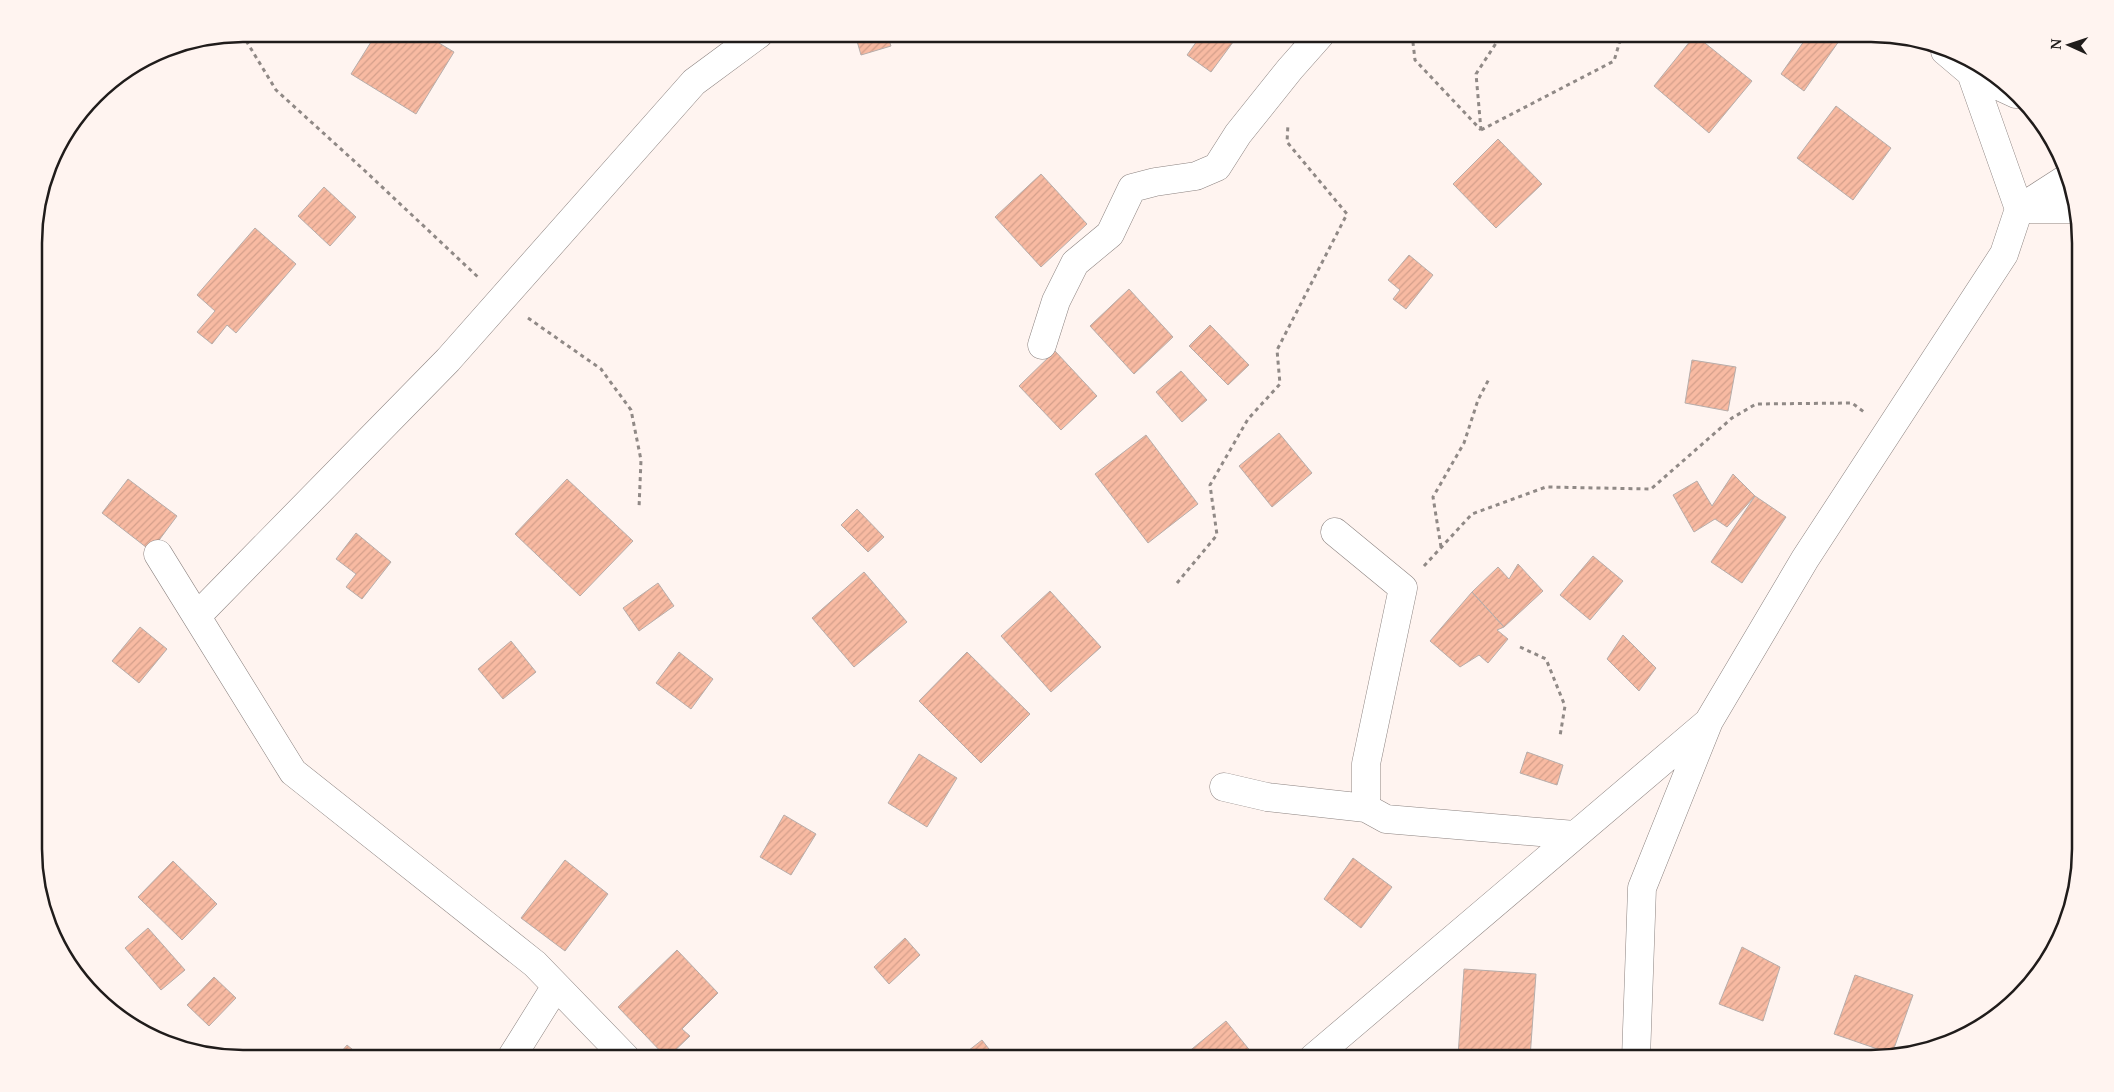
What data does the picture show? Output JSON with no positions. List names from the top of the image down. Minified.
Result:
{"north":"left"}
